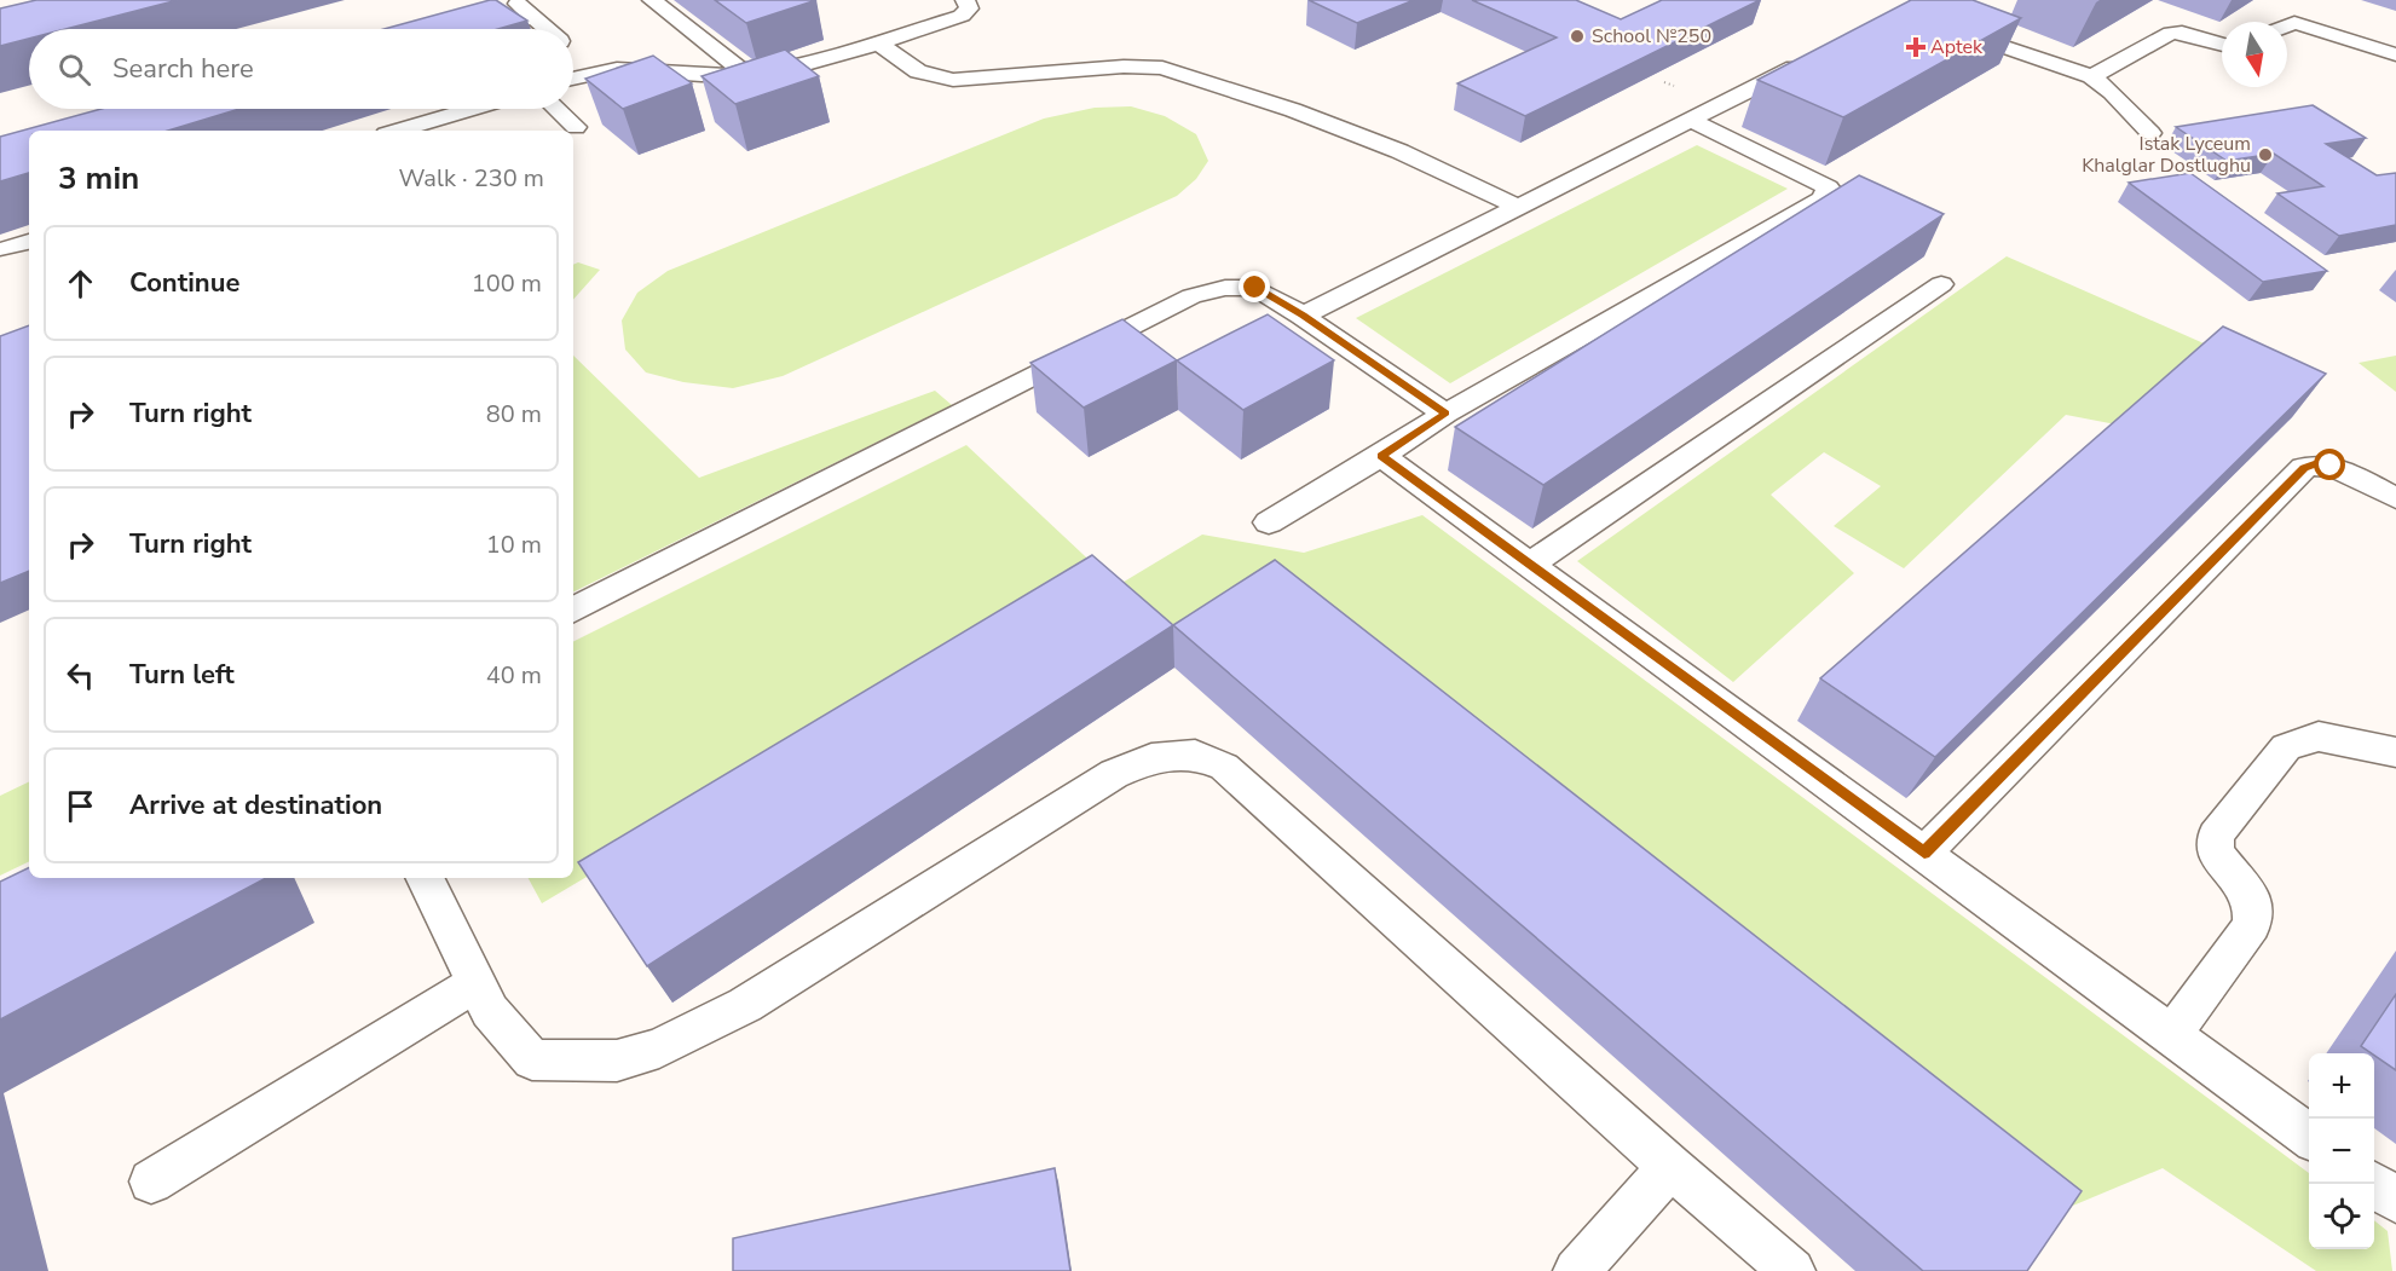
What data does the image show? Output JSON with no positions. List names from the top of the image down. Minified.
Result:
{"places":{"other":["School №250","Istak Lyceum Khalglar Dostlughu"],"health":["Aptek"]},"north":"bottom","page":{"search":"Search here","heading":["3 min","Walk · 230 m"],"list":[["Continue","100 m"],["Turn right","80 m"],["Turn right","10 m"],["Turn left","40 m"],"Arrive at destination"],"map_buttons":["+","−"]}}
